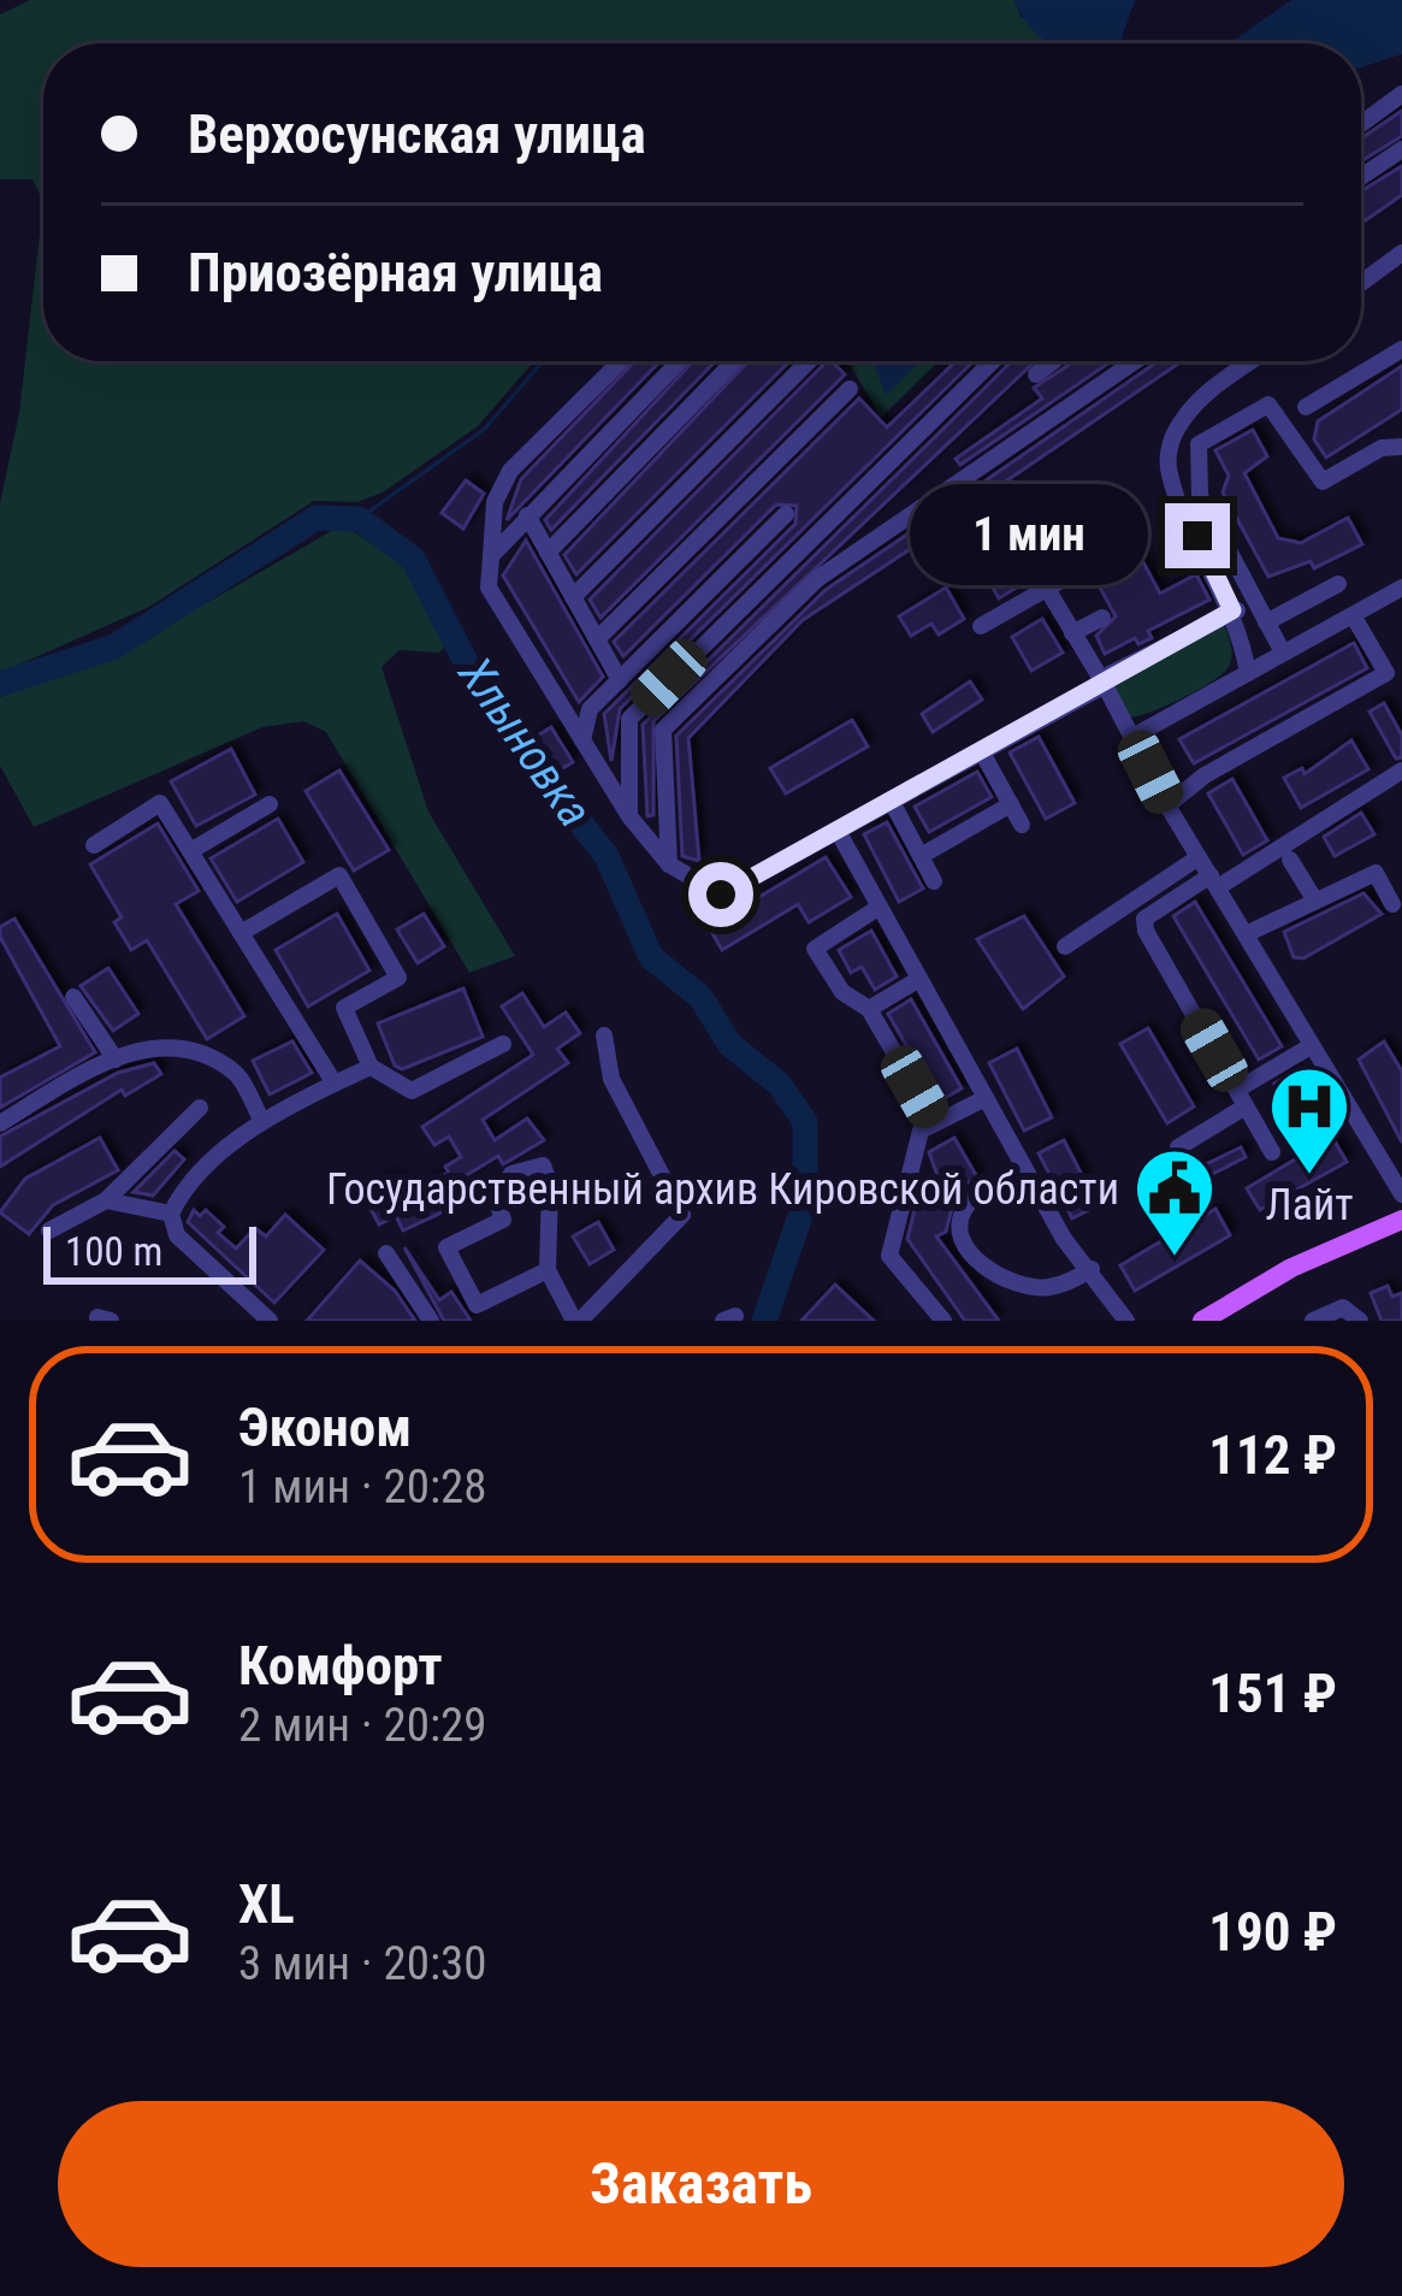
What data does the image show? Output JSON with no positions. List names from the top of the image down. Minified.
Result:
{"water":["Хлыновка"],"places":{"hospital":["Лайт"],"public building":["Государственный архив Кировской области"]},"scale_bar":"100 m","page":{"banner":["Верхосунская улица","Приозёрная улица"],"bubble":"1 мин","scale":"100 m","list":[{"name":"Эконом","note":"1 мин · 20:28","value":"112 ₽"},{"name":"Комфорт","note":"2 мин · 20:29","value":"151 ₽"},{"name":"XL","note":"3 мин · 20:30","value":"190 ₽"}],"buttons":"Заказать"}}
